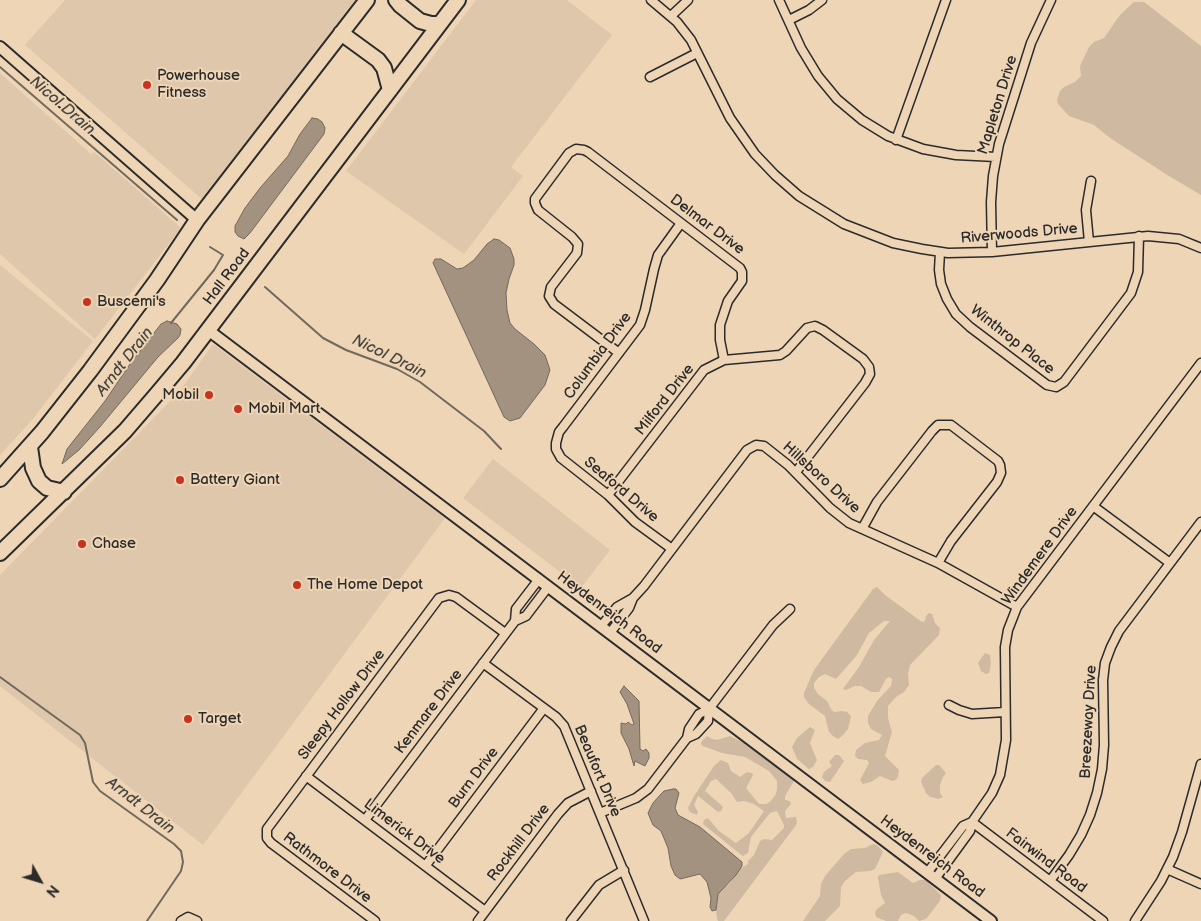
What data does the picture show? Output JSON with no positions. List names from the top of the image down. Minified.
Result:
{"streets":{"highway":["Hall Road"],"street":["Mapleton Drive","Delmar Drive","Riverwoods Drive","Winthrop Place","Columbia Drive","Milford Drive","Hillsboro Drive","Seaford Drive","Windemere Drive","Heydenreich Road","Sleepy Hollow Drive","Kenmare Drive","Breezeway Drive","Beaufort Drive","Burn Drive","Limerick Drive","Rockhill Drive","Fairwind Road","Rathmore Drive"]},"crossings":[["Mapleton Drive","Riverwoods Drive"],["Delmar Drive","Columbia Drive"],["Delmar Drive","Milford Drive"],["Riverwoods Drive","Winthrop Place"],["Hall Road","Heydenreich Road"],["Columbia Drive","Seaford Drive"],["Milford Drive","Hillsboro Drive"],["Milford Drive","Seaford Drive"],["Hillsboro Drive","Seaford Drive"],["Hillsboro Drive","Windemere Drive"],["Hillsboro Drive","Heydenreich Road"],["Windemere Drive","Heydenreich Road"],["Windemere Drive","Fairwind Road"],["Heydenreich Road","Kenmare Drive"],["Sleepy Hollow Drive","Kenmare Drive"],["Sleepy Hollow Drive","Limerick Drive"],["Sleepy Hollow Drive","Rathmore Drive"],["Kenmare Drive","Beaufort Drive"],["Kenmare Drive","Limerick Drive"],["Breezeway Drive","Fairwind Road"],["Beaufort Drive","Burn Drive"],["Beaufort Drive","Rockhill Drive"],["Burn Drive","Limerick Drive"],["Limerick Drive","Rockhill Drive"]],"water":["Nicol Drain","Arndt Drain"],"places":["Powerhouse Fitness","Buscemi's","Mobil","Mobil Mart","Battery Giant","Chase","The Home Depot","Target"],"north":"bottom right"}
